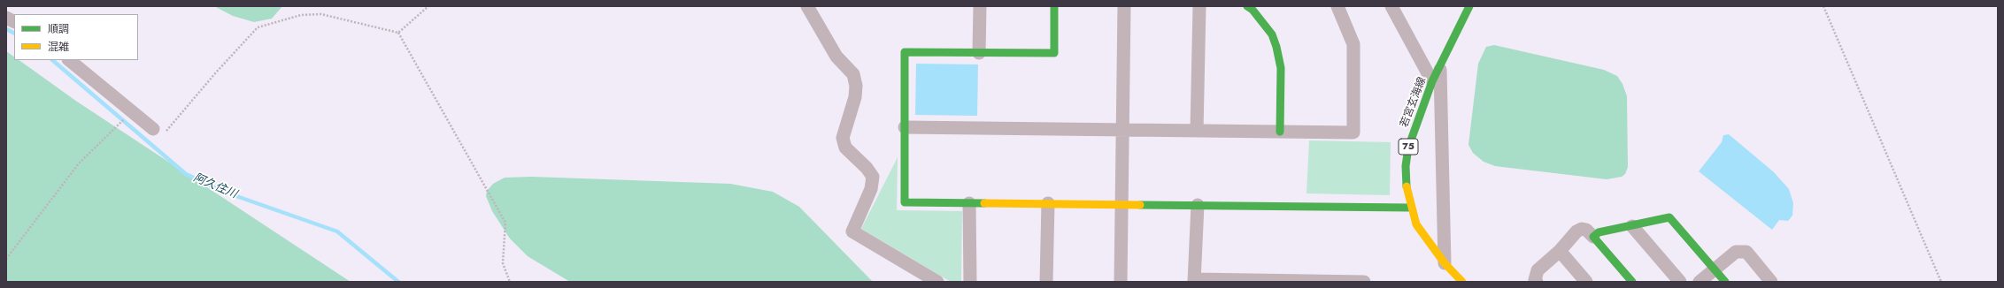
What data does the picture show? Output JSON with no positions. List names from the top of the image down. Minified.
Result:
{"streets":{"street":["若宮玄海線","75"]},"water":["阿久住川"],"legend":["順調","混雑"]}
